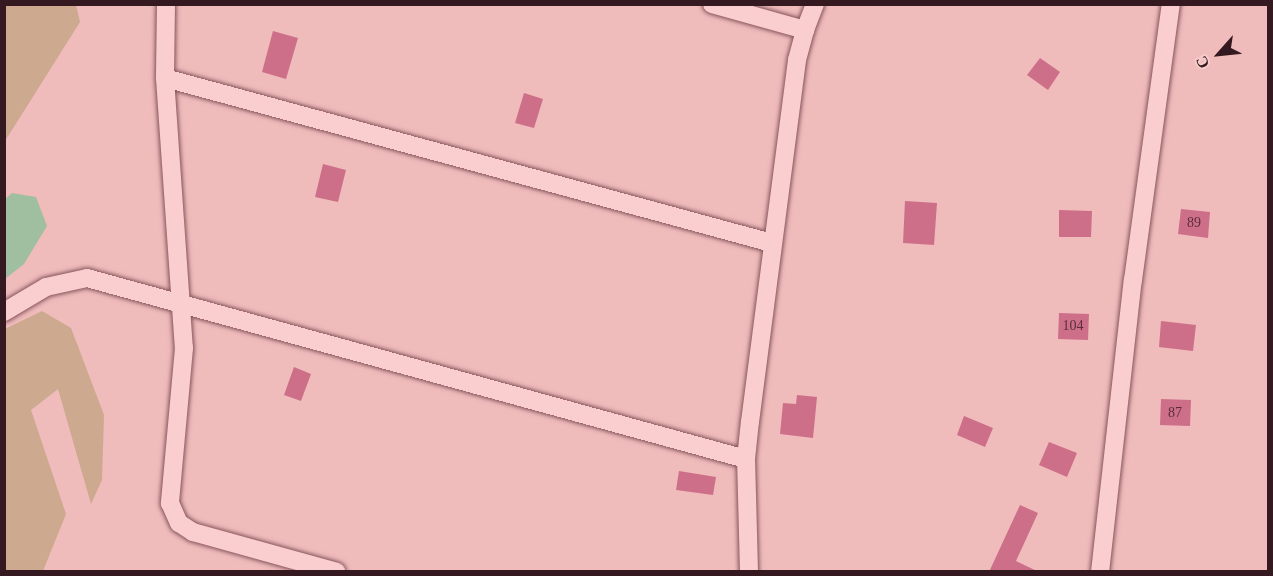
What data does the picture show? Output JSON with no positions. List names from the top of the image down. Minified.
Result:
{"house_numbers":["89","104","87"],"north":"bottom left"}
